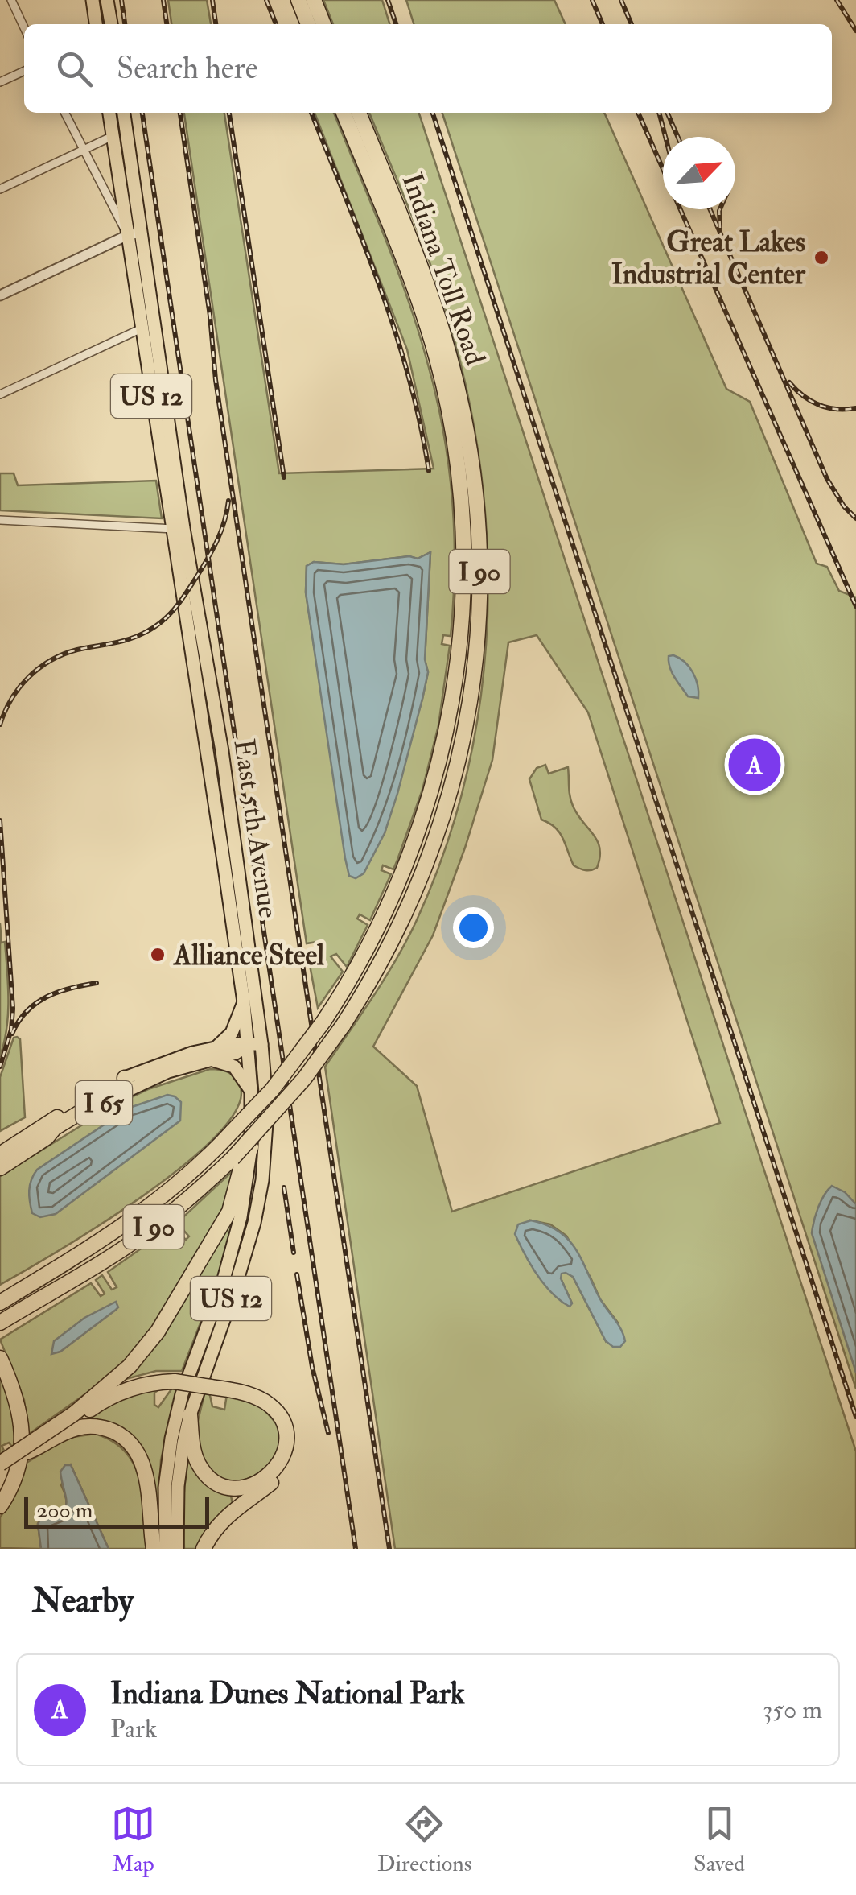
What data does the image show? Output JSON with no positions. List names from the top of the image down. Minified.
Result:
{"streets":{"highway":["Indiana Toll Road","I 90","I 65"],"main road":["US 12","East 5th Avenue"]},"crossings":[["East 5th Avenue","I 65"]],"places":["Great Lakes Industrial Center","Alliance Steel"],"scale_bar":"200 m","north":"top right","page":{"search":"Search here","pins":"A","scale":"200 m","heading":"Nearby","list":[{"mark":"A","name":"Indiana Dunes National Park","note":"Park","value":"350 m"}],"nav":["Map","Directions","Saved"]}}
